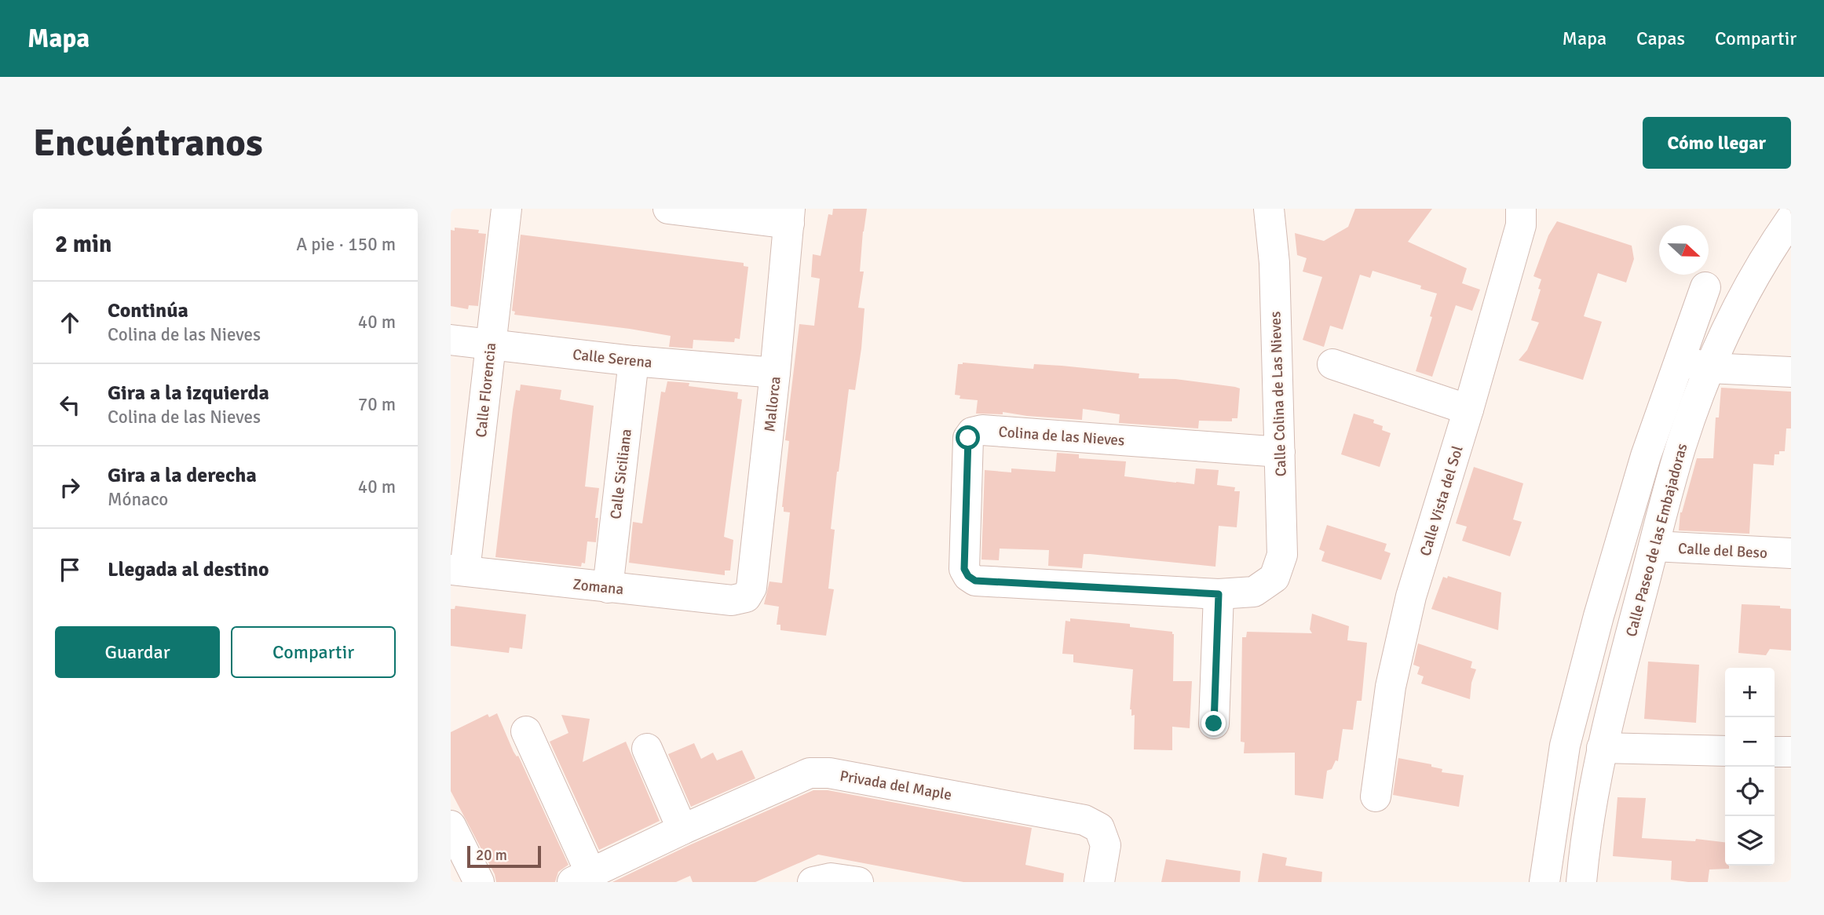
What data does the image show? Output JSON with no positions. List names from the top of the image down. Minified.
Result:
{"streets":{"street":["Calle Serena","Calle Florencia","Calle Colina de Las Nieves","Mallorca","Colina de las Nieves","Calle Siciliana","Calle Vista del Sol","Calle Paseo de las Embajadoras","Calle del Beso","Zomana","Privada del Maple"]},"crossings":[["Calle Serena","Calle Florencia"],["Calle Serena","Mallorca"],["Calle Serena","Calle Siciliana"],["Calle Florencia","Zomana"],["Calle Colina de Las Nieves","Colina de las Nieves"],["Mallorca","Zomana"],["Calle Siciliana","Zomana"],["Calle Paseo de las Embajadoras","Calle del Beso"]],"scale_bar":"20 m","north":"right","page":{"header":"Mapa","nav":["Mapa","Capas","Compartir"],"buttons":["Cómo llegar",["Guardar","Compartir"]],"title":"Encuéntranos","heading":["2 min","A pie · 150 m"],"list":[["Continúa","Colina de las Nieves","40 m"],["Gira a la izquierda","Colina de las Nieves","70 m"],["Gira a la derecha","Mónaco","40 m"],"Llegada al destino"],"map_buttons":["+","−"],"scale":"20 m"}}
